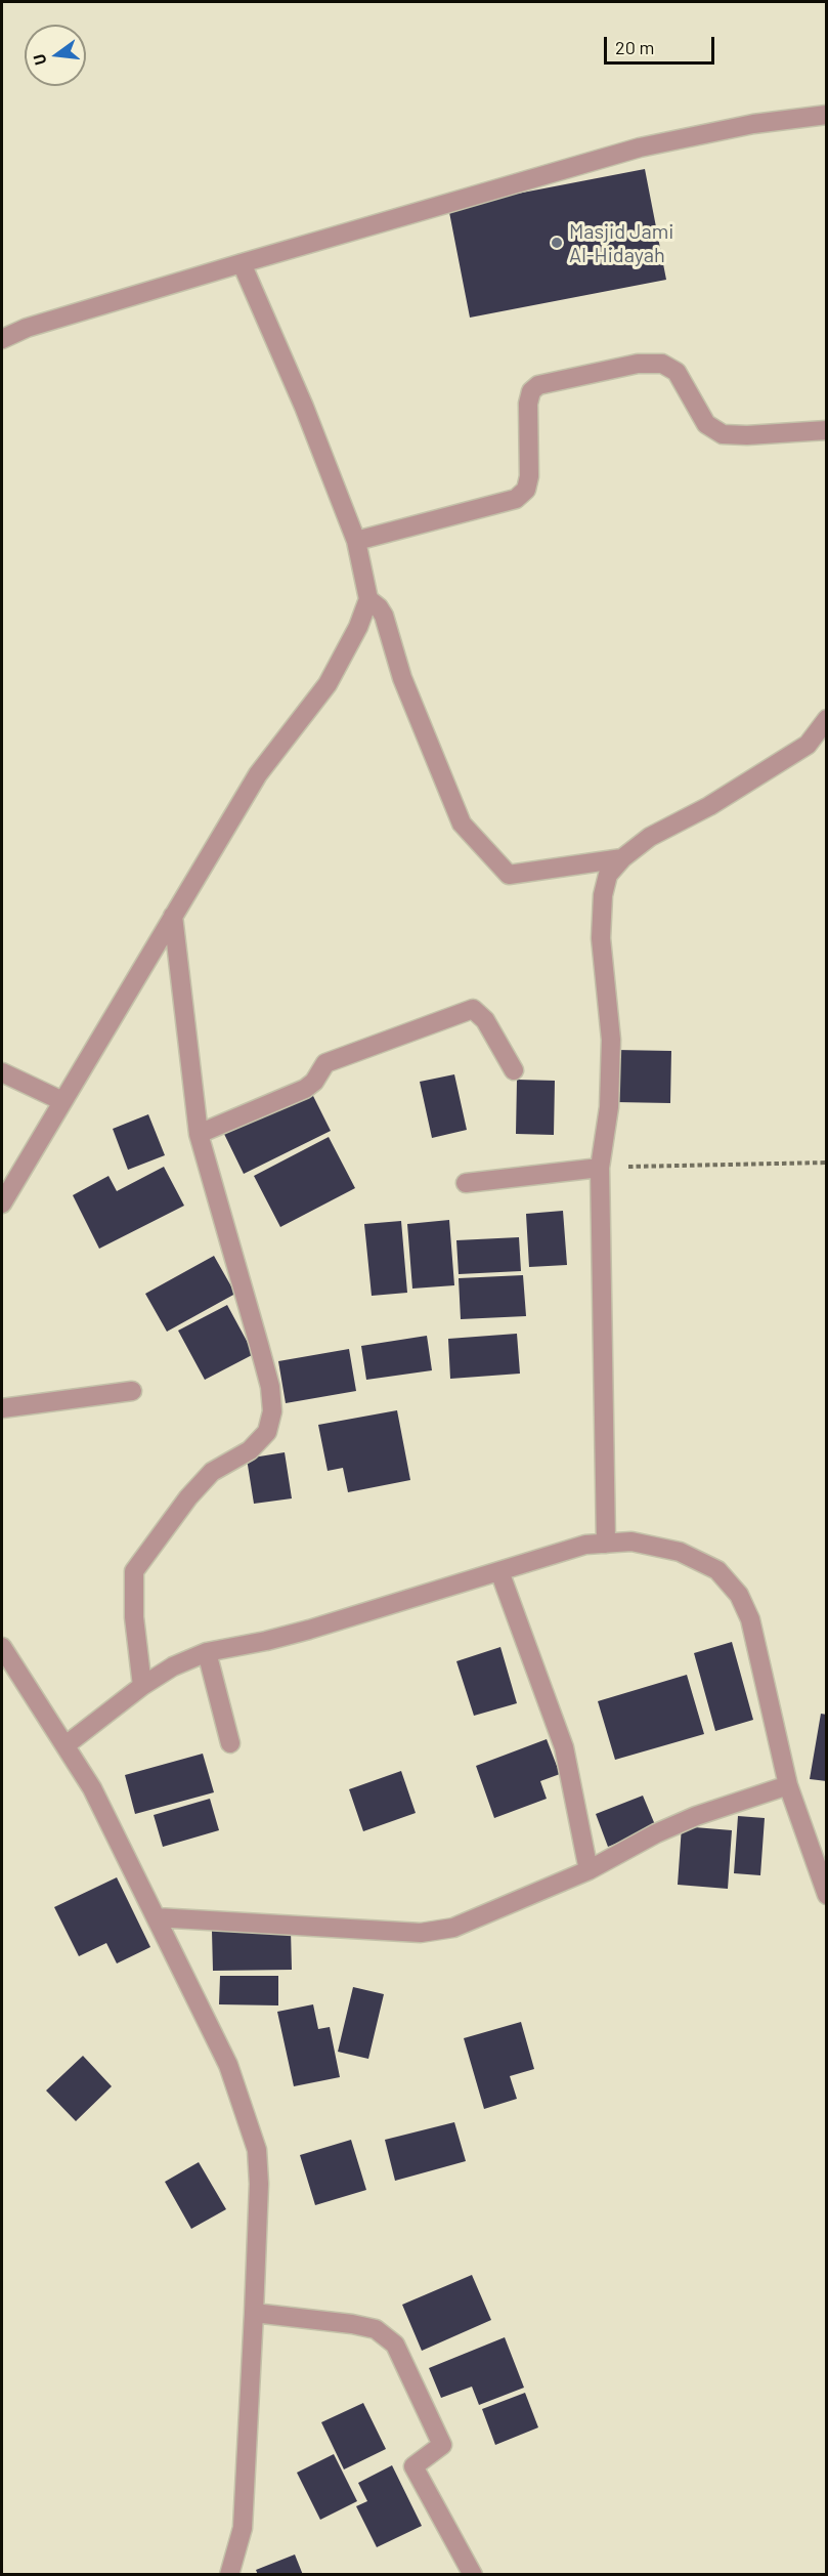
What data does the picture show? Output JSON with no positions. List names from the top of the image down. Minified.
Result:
{"places":["Masjid Jami Al-Hidayah"],"scale_bar":"20 m","north":"left"}
